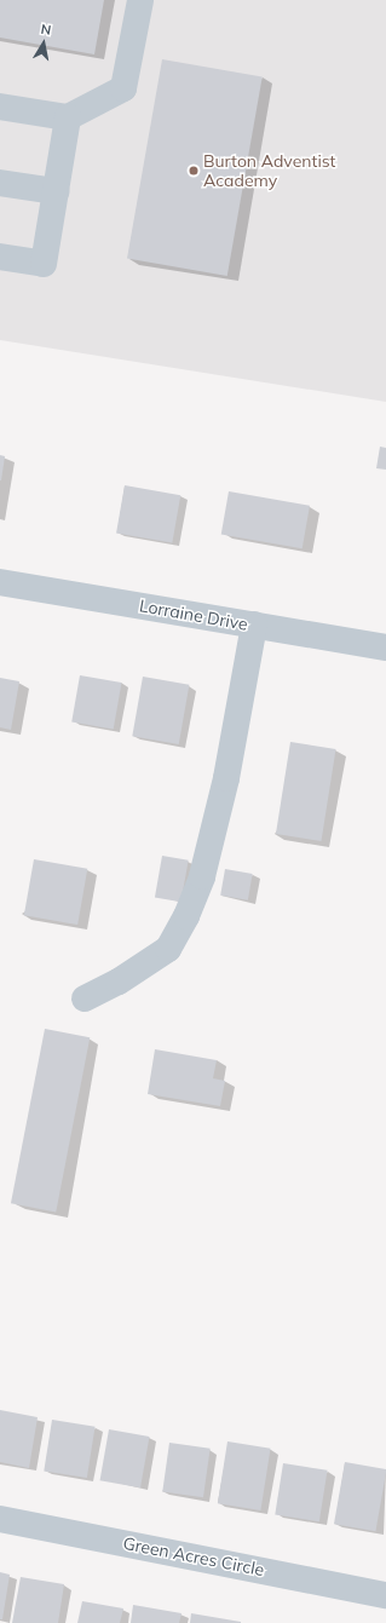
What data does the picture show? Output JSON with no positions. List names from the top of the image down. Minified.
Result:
{"streets":{"street":["Lorraine Drive","Green Acres Circle"]},"places":["Burton Adventist Academy"],"north":"top"}
